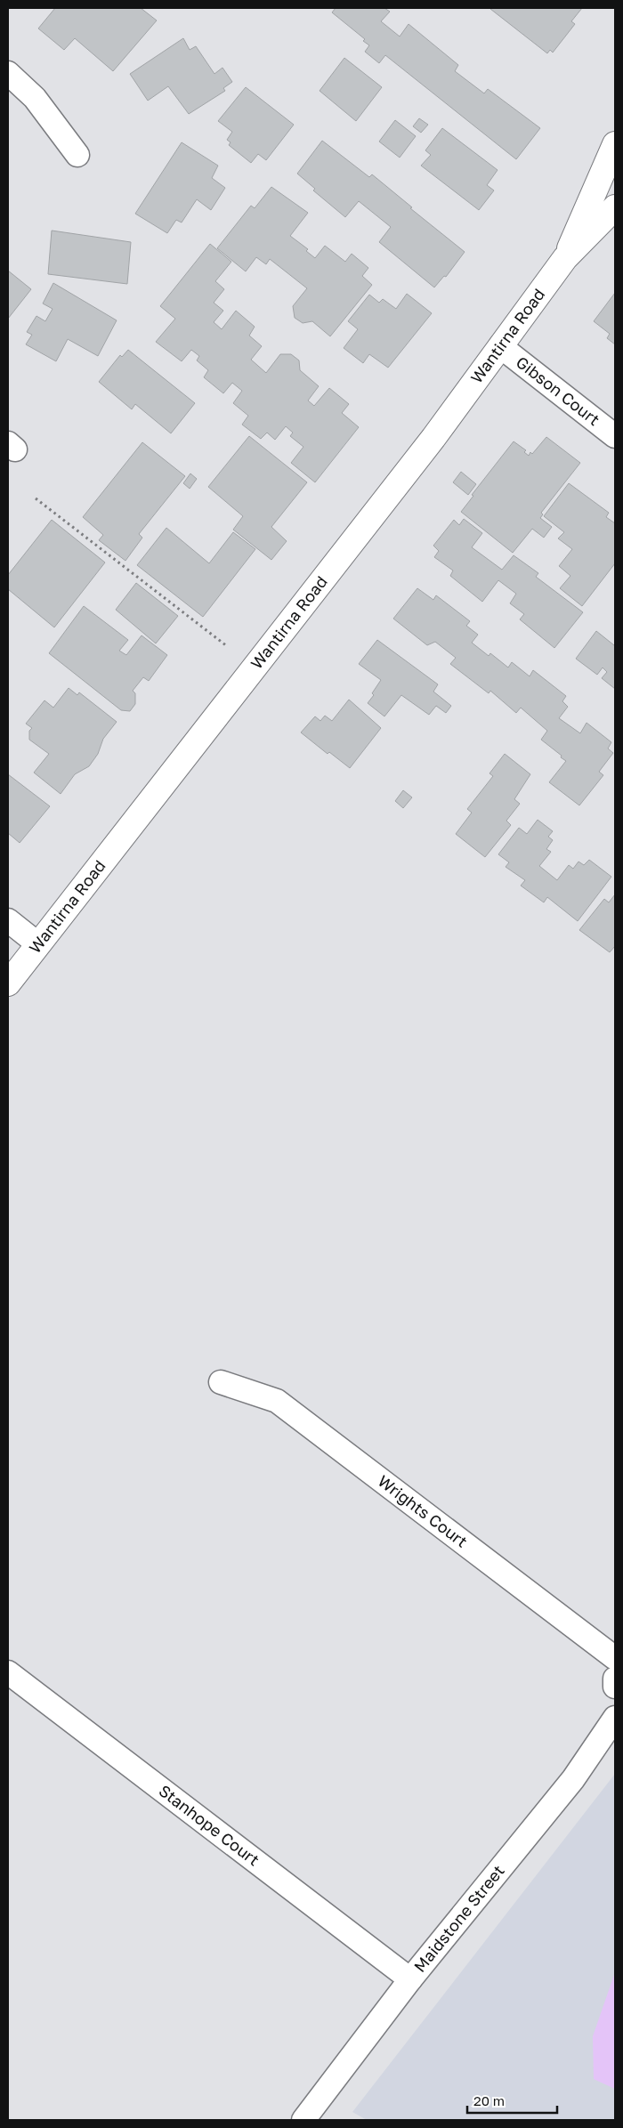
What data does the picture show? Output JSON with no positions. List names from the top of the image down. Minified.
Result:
{"streets":{"main road":["Wantirna Road"],"street":["Gibson Court","Wrights Court","Stanhope Court","Maidstone Street"]},"crossings":[["Wantirna Road","Gibson Court"],["Stanhope Court","Maidstone Street"]],"scale_bar":"20 m"}
